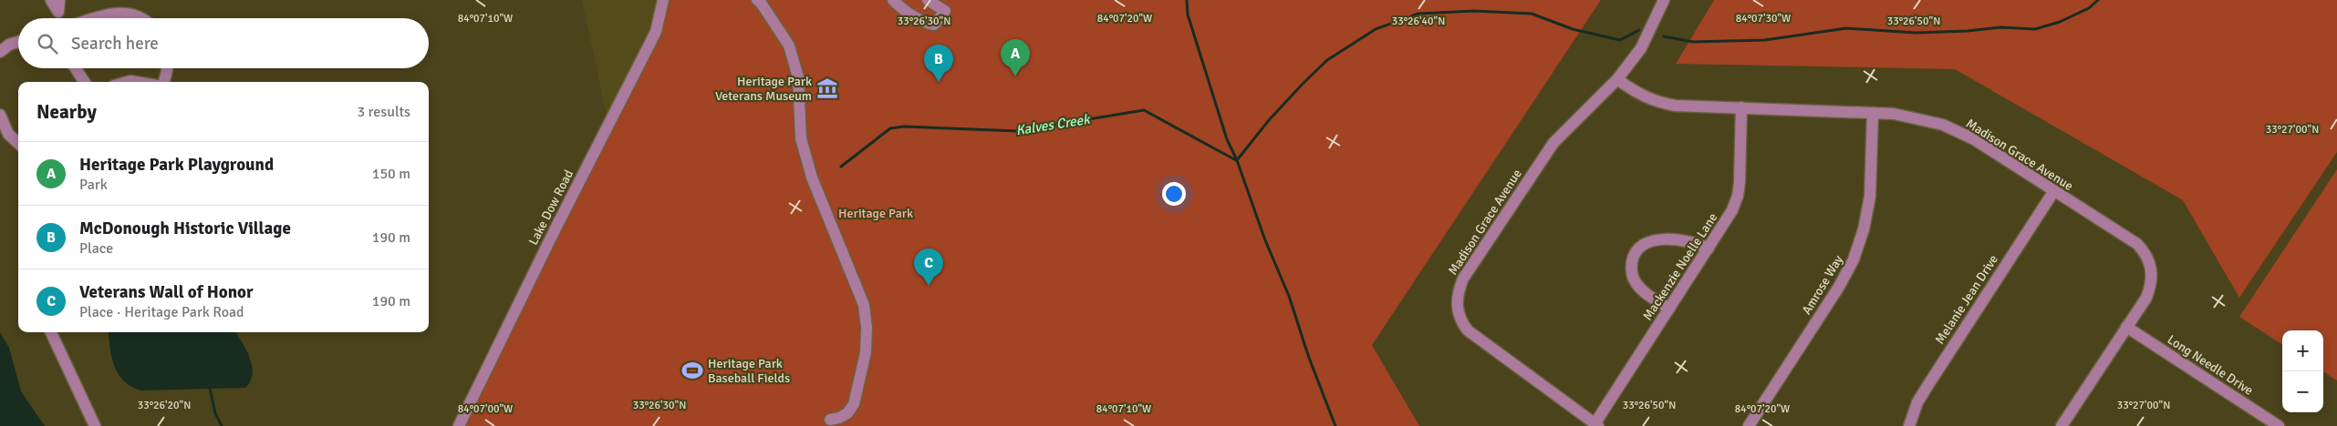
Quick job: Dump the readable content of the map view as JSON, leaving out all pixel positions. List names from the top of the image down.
{
  "streets": {
    "street": [
      "Madison Grace Avenue",
      "Lake Dow Road",
      "Mackenzie Noelle Lane",
      "Amrose Way",
      "Melanie Jean Drive",
      "Long Needle Drive"
    ]
  },
  "crossings": [
    ["Madison Grace Avenue", "Mackenzie Noelle Lane"],
    ["Madison Grace Avenue", "Amrose Way"],
    ["Madison Grace Avenue", "Melanie Jean Drive"],
    ["Madison Grace Avenue", "Long Needle Drive"]
  ],
  "water": ["Kalves Creek"],
  "parks": ["Heritage Park"],
  "places": {
    "museum": ["Heritage Park Veterans Museum"],
    "sports": ["Heritage Park Baseball Fields"]
  },
  "page": {
    "search": "Search here",
    "pins": ["A", "B", "C"],
    "heading": ["Nearby", "3 results"],
    "list": [
      {
        "mark": "A",
        "name": "Heritage Park Playground",
        "note": "Park",
        "value": "150 m"
      },
      {
        "mark": "B",
        "name": "McDonough Historic Village",
        "note": "Place",
        "value": "190 m"
      },
      {
        "mark": "C",
        "name": "Veterans Wall of Honor",
        "note": "Place · Heritage Park Road",
        "value": "190 m"
      }
    ],
    "map_buttons": ["+", "−"]
  },
  "coordinates": [
    "84°07'10\"W",
    "84°07'30\"W",
    "84°07'20\"W",
    "33°26'30\"N",
    "33°26'40\"N",
    "33°26'50\"N",
    "33°27'00\"N",
    "33°26'20\"N",
    "84°07'00\"W"
  ]
}
